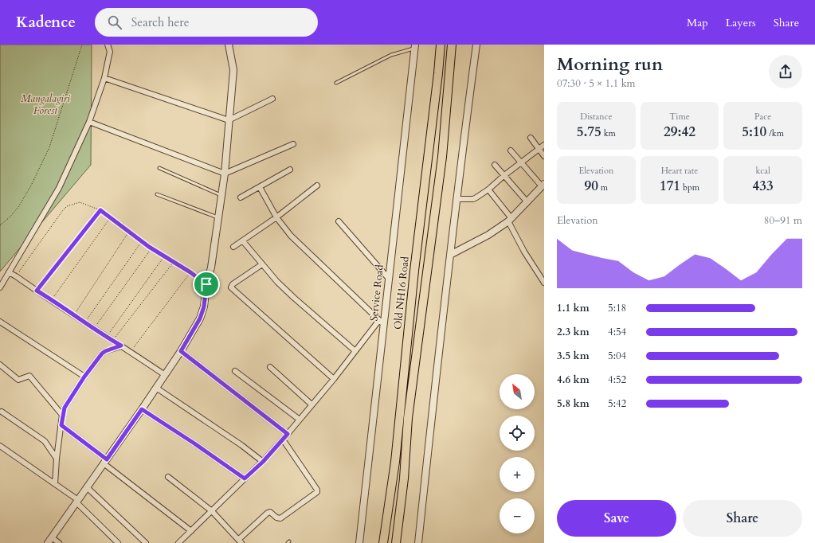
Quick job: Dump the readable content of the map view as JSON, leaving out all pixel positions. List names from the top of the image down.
{
  "streets": {
    "main road": ["Old NH16 Road"],
    "street": ["Service Road"]
  },
  "parks": ["Mangalagiri Forest"],
  "north": "top left",
  "page": {
    "header": "Kadence",
    "search": "Search here",
    "nav": ["Map", "Layers", "Share"],
    "heading": ["Morning run", "07:30 · 5 × 1.1 km"],
    "stats": [
      ["Distance", "5.75 km"],
      ["Time", "29:42"],
      ["Pace", "5:10 /km"],
      ["Elevation", "90 m"],
      ["Heart rate", "171 bpm"],
      ["kcal", "433"]
    ],
    "chart": ["Elevation", "80–91 m"],
    "list": [
      {
        "name": "1.1 km",
        "note": "5:18"
      },
      {
        "name": "2.3 km",
        "note": "4:54"
      },
      {
        "name": "3.5 km",
        "note": "5:04"
      },
      {
        "name": "4.6 km",
        "note": "4:52"
      },
      {
        "name": "5.8 km",
        "note": "5:42"
      }
    ],
    "map_buttons": ["+", "−"],
    "buttons": ["Save", "Share"]
  }
}
